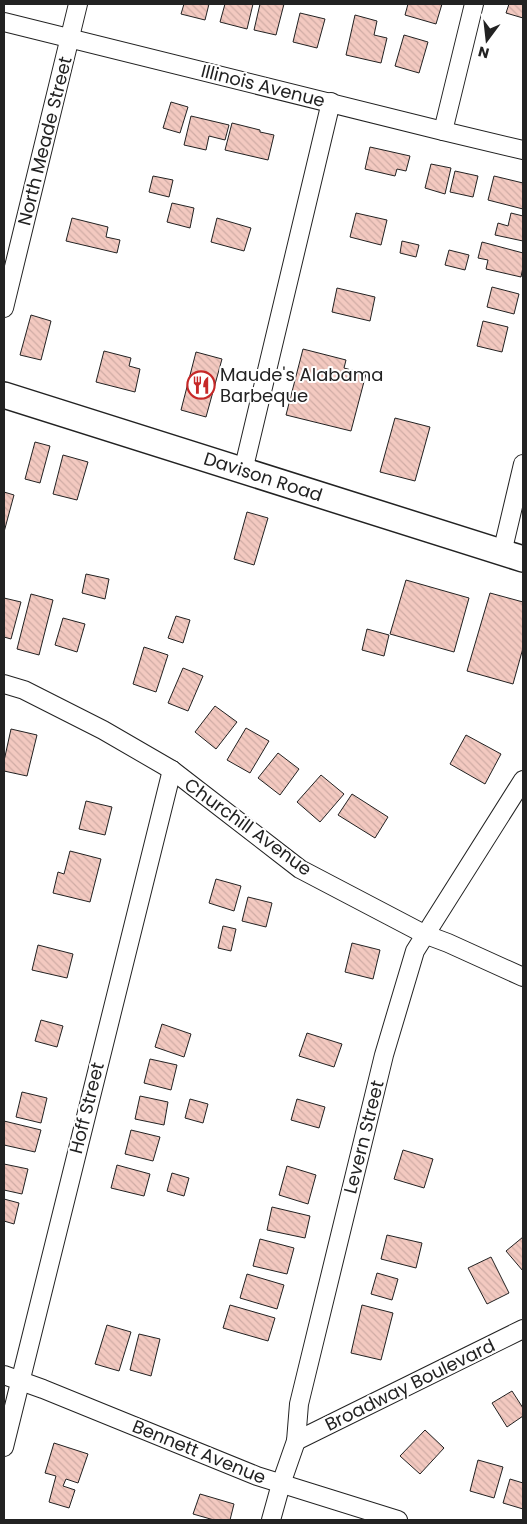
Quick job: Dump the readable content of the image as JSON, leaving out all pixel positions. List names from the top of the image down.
{
  "streets": {
    "main road": ["Davison Road"],
    "street": [
      "Illinois Avenue",
      "North Meade Street",
      "Churchill Avenue",
      "Hoff Street",
      "Levern Street",
      "Broadway Boulevard",
      "Bennett Avenue"
    ]
  },
  "crossings": [
    ["Illinois Avenue", "North Meade Street"],
    ["Churchill Avenue", "Hoff Street"],
    ["Churchill Avenue", "Levern Street"],
    ["Hoff Street", "Bennett Avenue"],
    ["Levern Street", "Broadway Boulevard"],
    ["Levern Street", "Bennett Avenue"]
  ],
  "places": {
    "restaurant": ["Maude's Alabama Barbeque"]
  },
  "north": "bottom"
}
